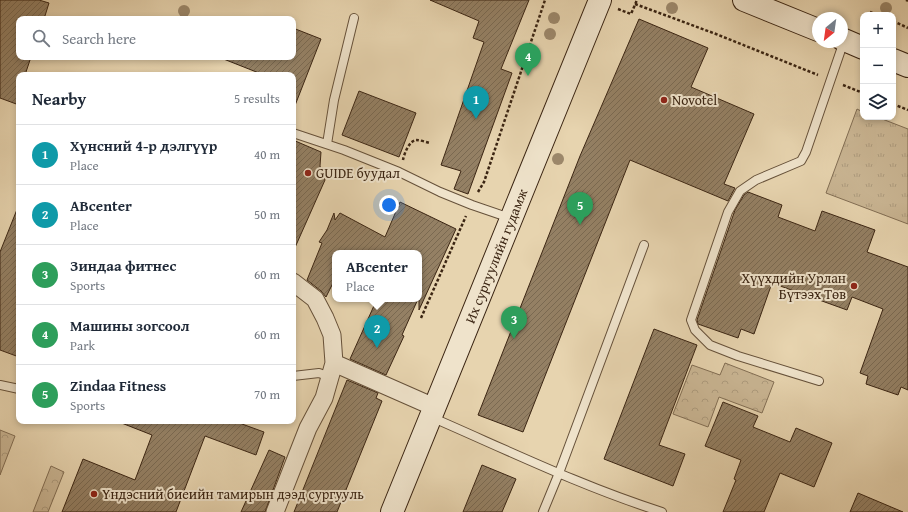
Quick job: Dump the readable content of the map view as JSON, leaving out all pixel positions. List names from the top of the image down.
{
  "streets": {
    "main road": ["Их сургуулийн гудамж"]
  },
  "places": [
    "Novotel",
    "GUIDE буудал",
    "Хүүхдийн Урлан Бүтээх Төв",
    "Үндэсний биеийн тамирын дээд сургууль"
  ],
  "north": "bottom left",
  "page": {
    "map_buttons": ["+", "−"],
    "search": "Search here",
    "pins": [
      "4",
      "1",
      "5",
      "3",
      "2"
    ],
    "heading": ["Nearby", "5 results"],
    "list": [
      {
        "mark": "1",
        "name": "Хүнсний 4-р дэлгүүр",
        "note": "Place",
        "value": "40 m"
      },
      {
        "mark": "2",
        "name": "ABcenter",
        "note": "Place",
        "value": "50 m"
      },
      {
        "mark": "3",
        "name": "Зиндаа фитнес",
        "note": "Sports",
        "value": "60 m"
      },
      {
        "mark": "4",
        "name": "Машины зогсоол",
        "note": "Park",
        "value": "60 m"
      },
      {
        "mark": "5",
        "name": "Zindaa Fitness",
        "note": "Sports",
        "value": "70 m"
      }
    ],
    "popup": ["ABcenter", "Place"]
  }
}
